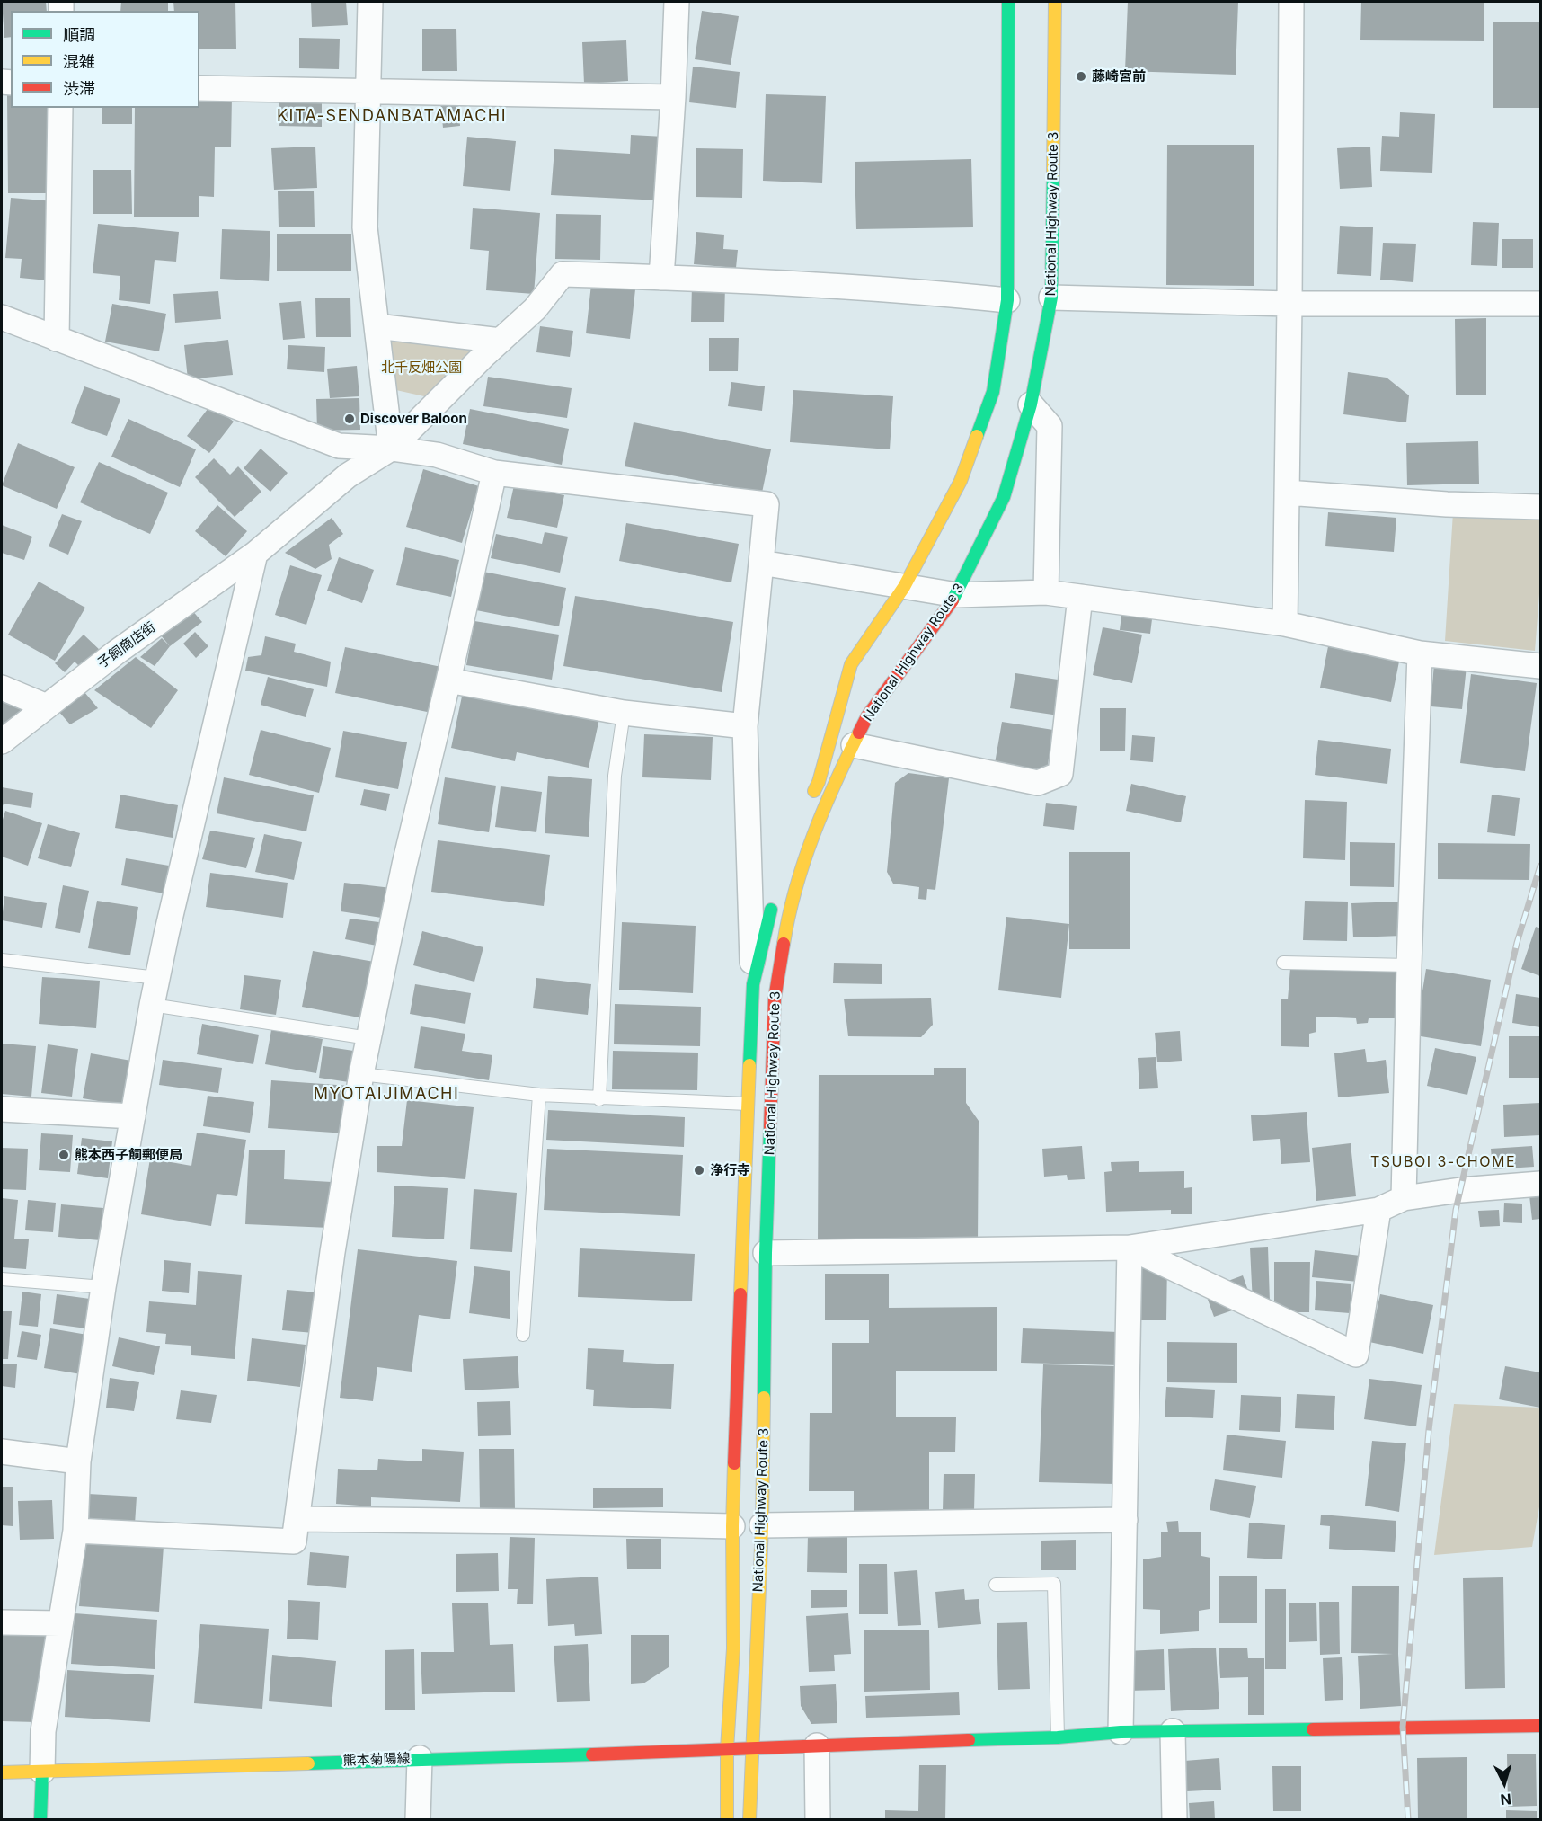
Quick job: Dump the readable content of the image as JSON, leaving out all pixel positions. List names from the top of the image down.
{
  "streets": {
    "main road": ["National Highway Route 3", "熊本菊陽線"],
    "street": ["子飼商店街"]
  },
  "crossings": [
    ["National Highway Route 3", "熊本菊陽線"]
  ],
  "districts": ["KITA-SENDANBATAMACHI", "MYOTAIJIMACHI", "TSUBOI 3-CHOME"],
  "parks": ["北千反畑公園"],
  "places": [
    "藤崎宮前",
    "Discover Baloon",
    "熊本西子飼郵便局",
    "浄行寺"
  ],
  "legend": ["順調", "混雑", "渋滞"],
  "north": "bottom"
}
